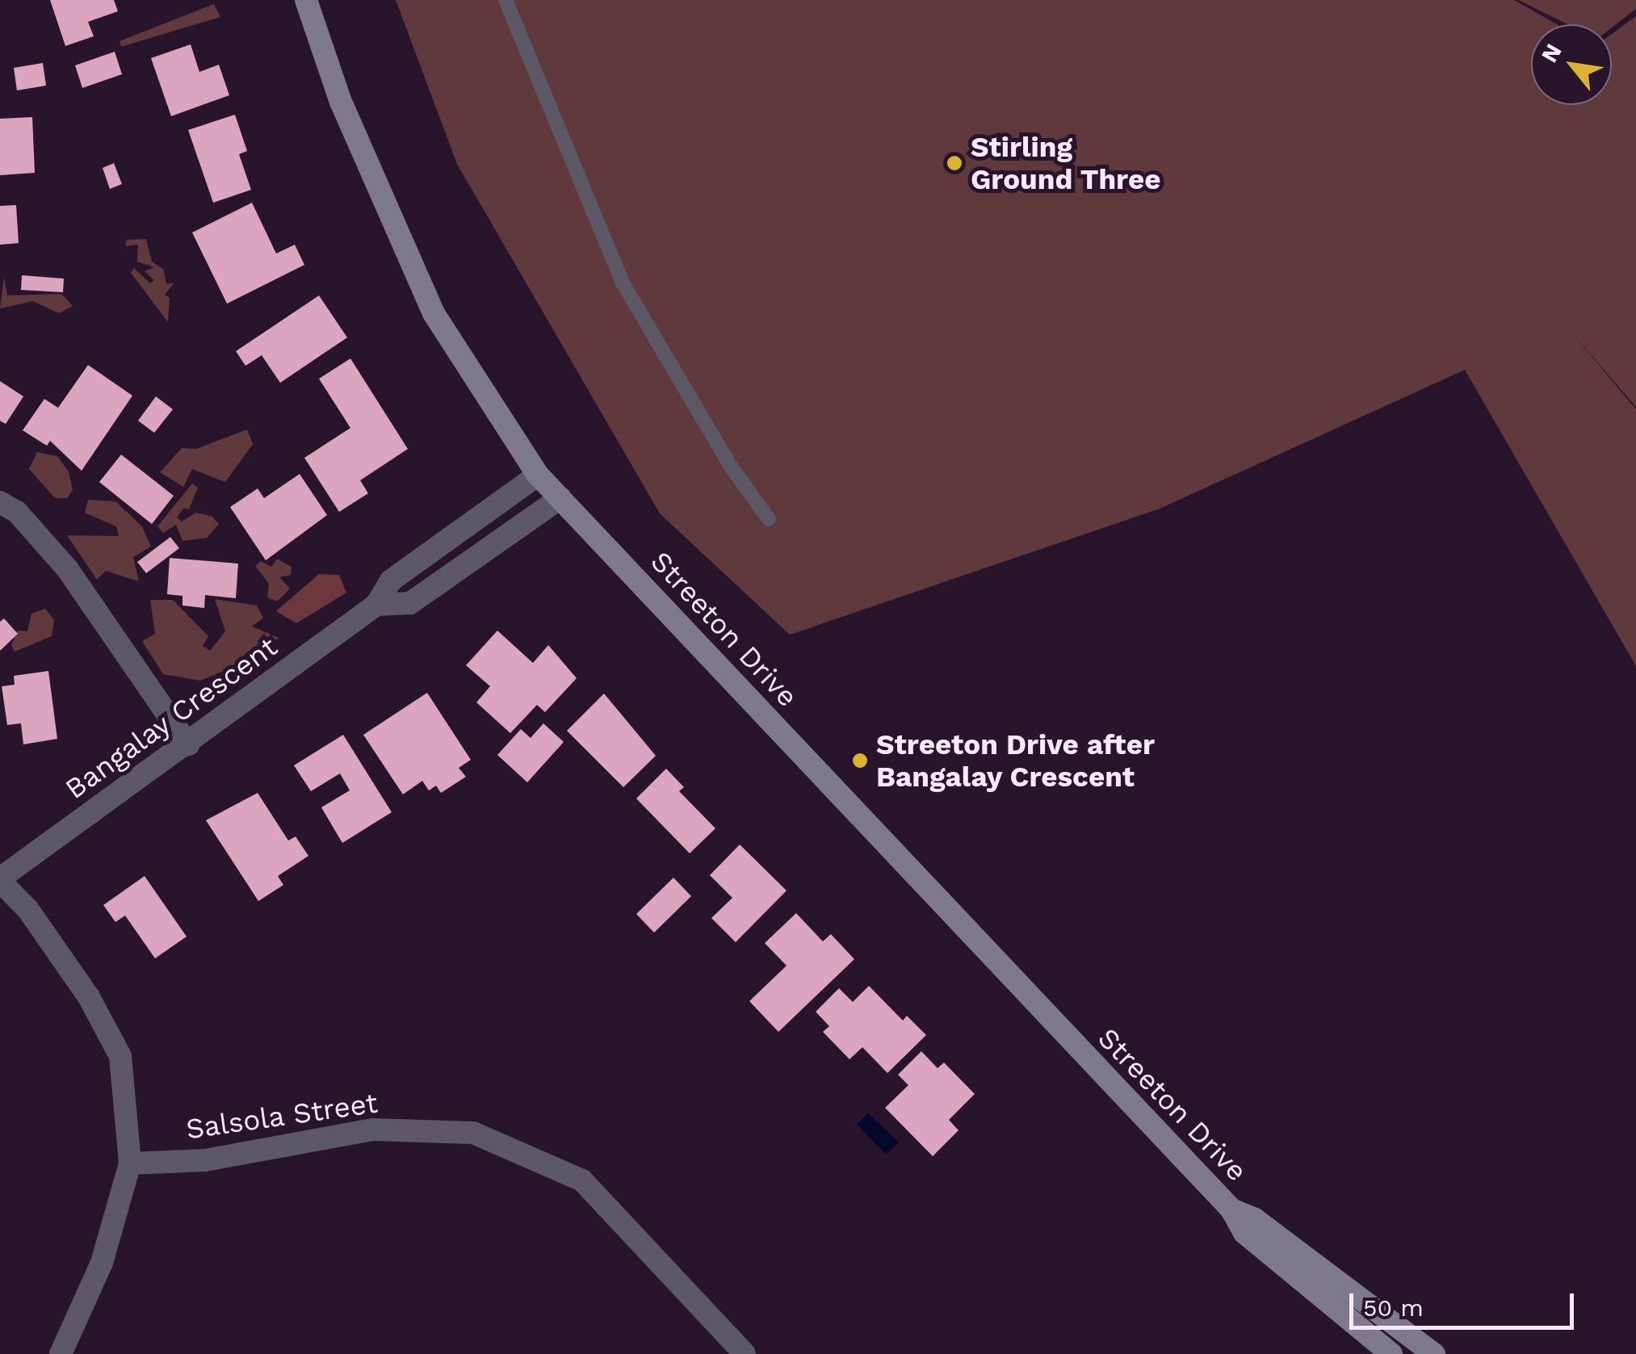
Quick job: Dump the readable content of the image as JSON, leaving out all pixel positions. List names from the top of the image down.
{
  "streets": {
    "main road": ["Streeton Drive"],
    "street": ["Bangalay Crescent", "Salsola Street"]
  },
  "crossings": [
    ["Streeton Drive", "Bangalay Crescent"]
  ],
  "places": ["Stirling Ground Three", "Streeton Drive after Bangalay Crescent"],
  "scale_bar": "50 m",
  "north": "top left"
}
